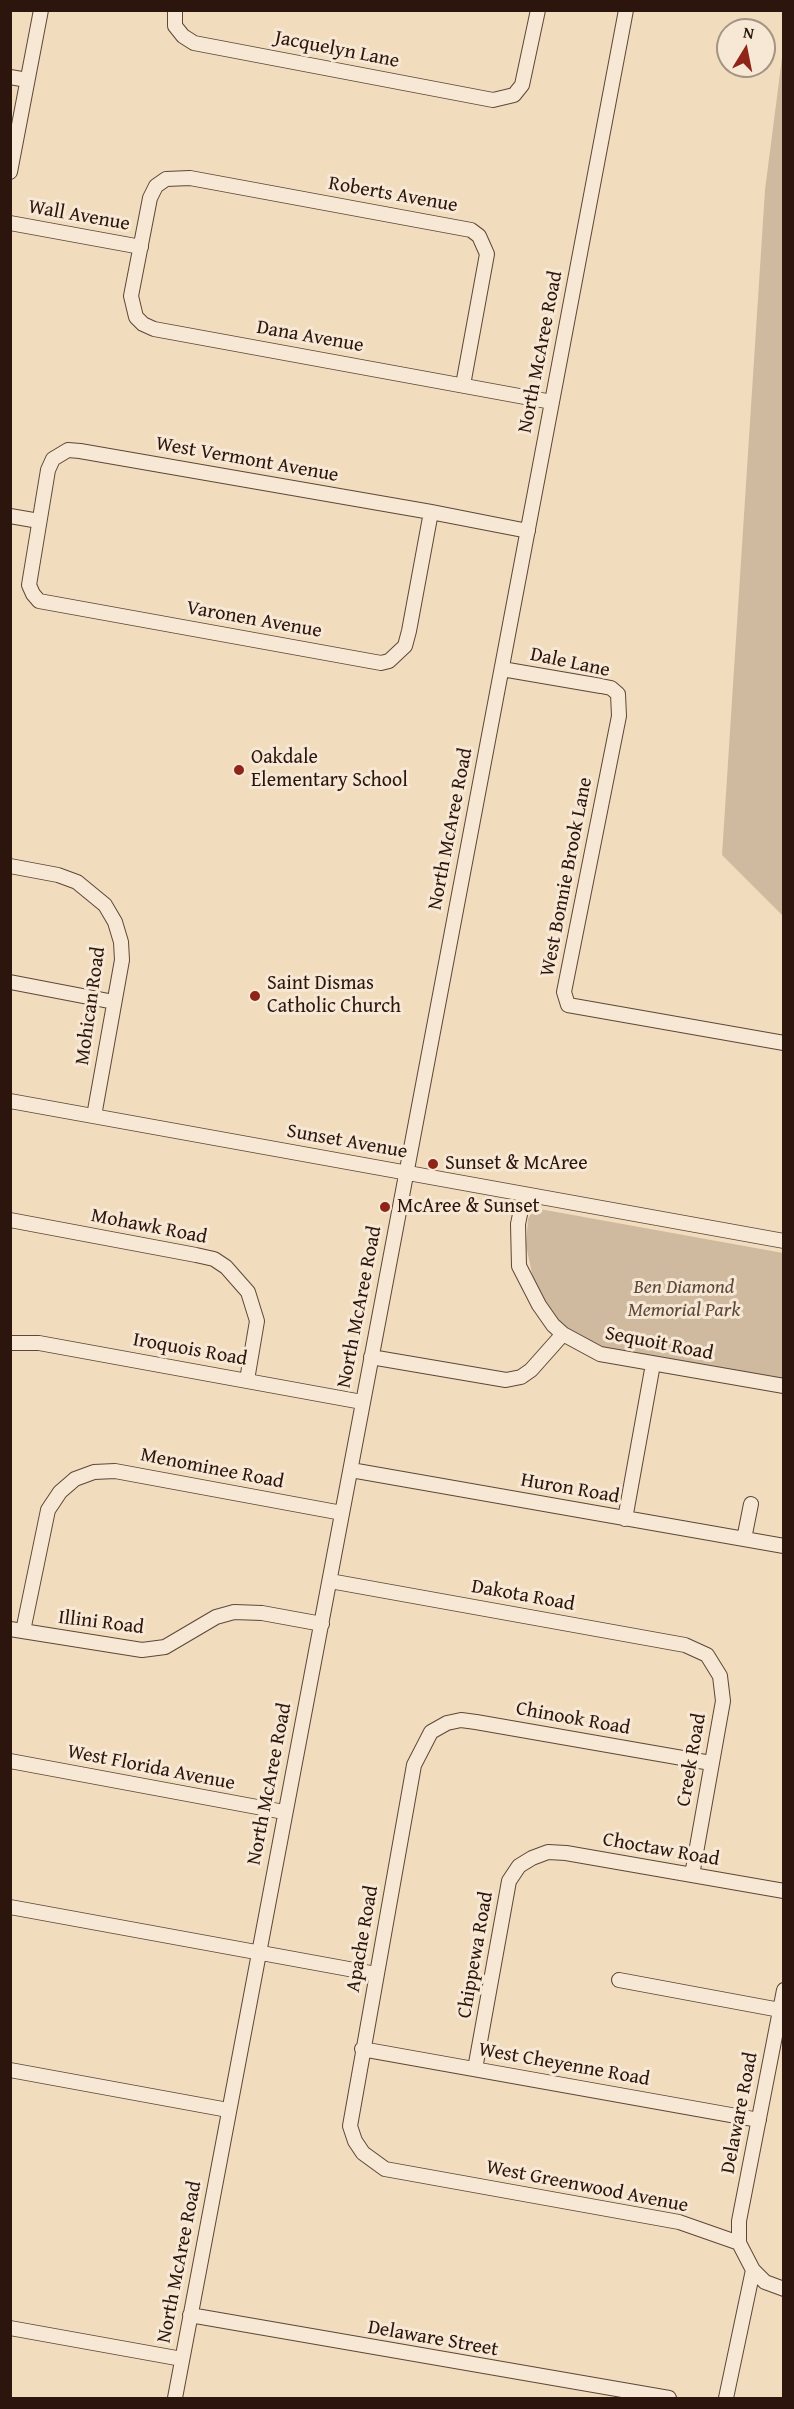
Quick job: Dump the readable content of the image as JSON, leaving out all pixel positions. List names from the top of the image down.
{
  "streets": {
    "street": [
      "Jacquelyn Lane",
      "Roberts Avenue",
      "Wall Avenue",
      "Dana Avenue",
      "North McAree Road",
      "West Vermont Avenue",
      "Varonen Avenue",
      "Dale Lane",
      "West Bonnie Brook Lane",
      "Mohican Road",
      "Sunset Avenue",
      "Mohawk Road",
      "Sequoit Road",
      "Iroquois Road",
      "Menominee Road",
      "Huron Road",
      "Dakota Road",
      "Illini Road",
      "Chinook Road",
      "Creek Road",
      "West Florida Avenue",
      "Choctaw Road",
      "Apache Road",
      "Chippewa Road",
      "West Cheyenne Road",
      "Delaware Road",
      "West Greenwood Avenue",
      "Delaware Street"
    ]
  },
  "crossings": [
    ["Roberts Avenue", "Wall Avenue"],
    ["Roberts Avenue", "Dana Avenue"],
    ["Wall Avenue", "Dana Avenue"],
    ["Dana Avenue", "North McAree Road"],
    ["North McAree Road", "West Vermont Avenue"],
    ["North McAree Road", "Dale Lane"],
    ["North McAree Road", "Sunset Avenue"],
    ["North McAree Road", "Iroquois Road"],
    ["North McAree Road", "Menominee Road"],
    ["North McAree Road", "Huron Road"],
    ["North McAree Road", "Dakota Road"],
    ["North McAree Road", "Illini Road"],
    ["North McAree Road", "West Florida Avenue"],
    ["North McAree Road", "Delaware Street"],
    ["West Vermont Avenue", "Varonen Avenue"],
    ["Dale Lane", "West Bonnie Brook Lane"],
    ["Mohican Road", "Sunset Avenue"],
    ["Mohawk Road", "Iroquois Road"],
    ["Menominee Road", "Illini Road"],
    ["Dakota Road", "Creek Road"],
    ["Chinook Road", "Creek Road"],
    ["Chinook Road", "Apache Road"],
    ["Creek Road", "Choctaw Road"],
    ["Choctaw Road", "Chippewa Road"],
    ["Apache Road", "West Cheyenne Road"],
    ["Apache Road", "West Greenwood Avenue"],
    ["Chippewa Road", "West Cheyenne Road"],
    ["West Cheyenne Road", "Delaware Road"],
    ["Delaware Road", "West Greenwood Avenue"]
  ],
  "parks": ["Ben Diamond Memorial Park"],
  "places": [
    "Oakdale Elementary School",
    "Saint Dismas Catholic Church",
    "Sunset & McAree",
    "McAree & Sunset"
  ],
  "north": "top"
}
